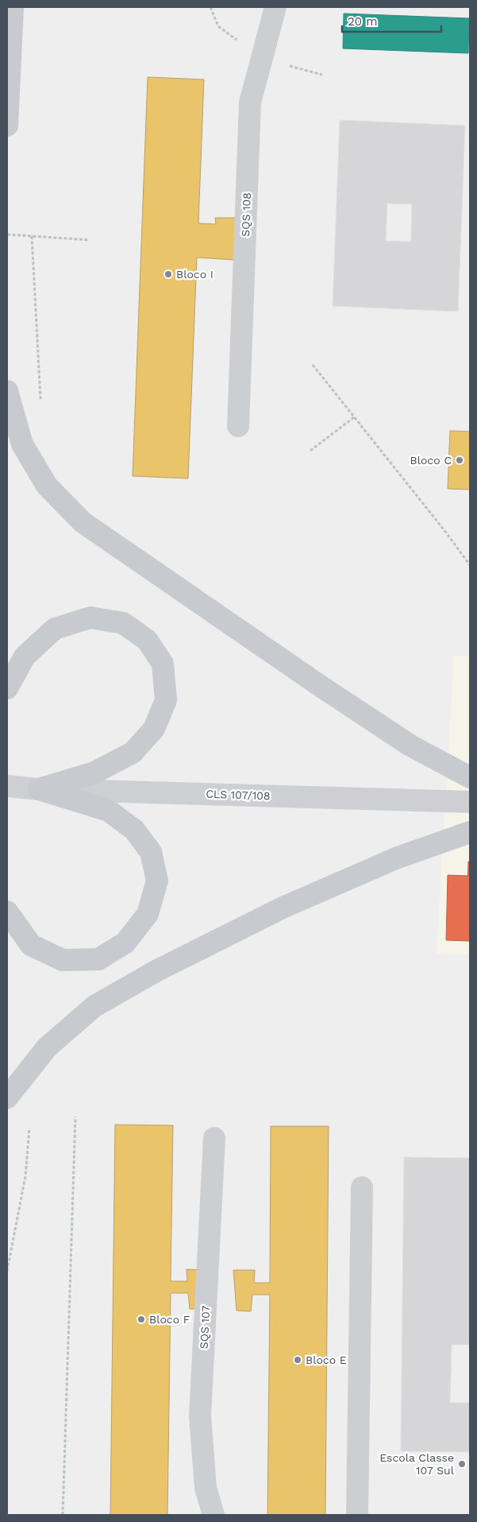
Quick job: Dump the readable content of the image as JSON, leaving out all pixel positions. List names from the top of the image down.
{
  "streets": {
    "street": ["SQS 108", "CLS 107/108", "SQS 107"]
  },
  "places": [
    "Bloco I",
    "Bloco C",
    "Bloco F",
    "Bloco E",
    "Escola Classe 107 Sul"
  ],
  "scale_bar": "20 m"
}
